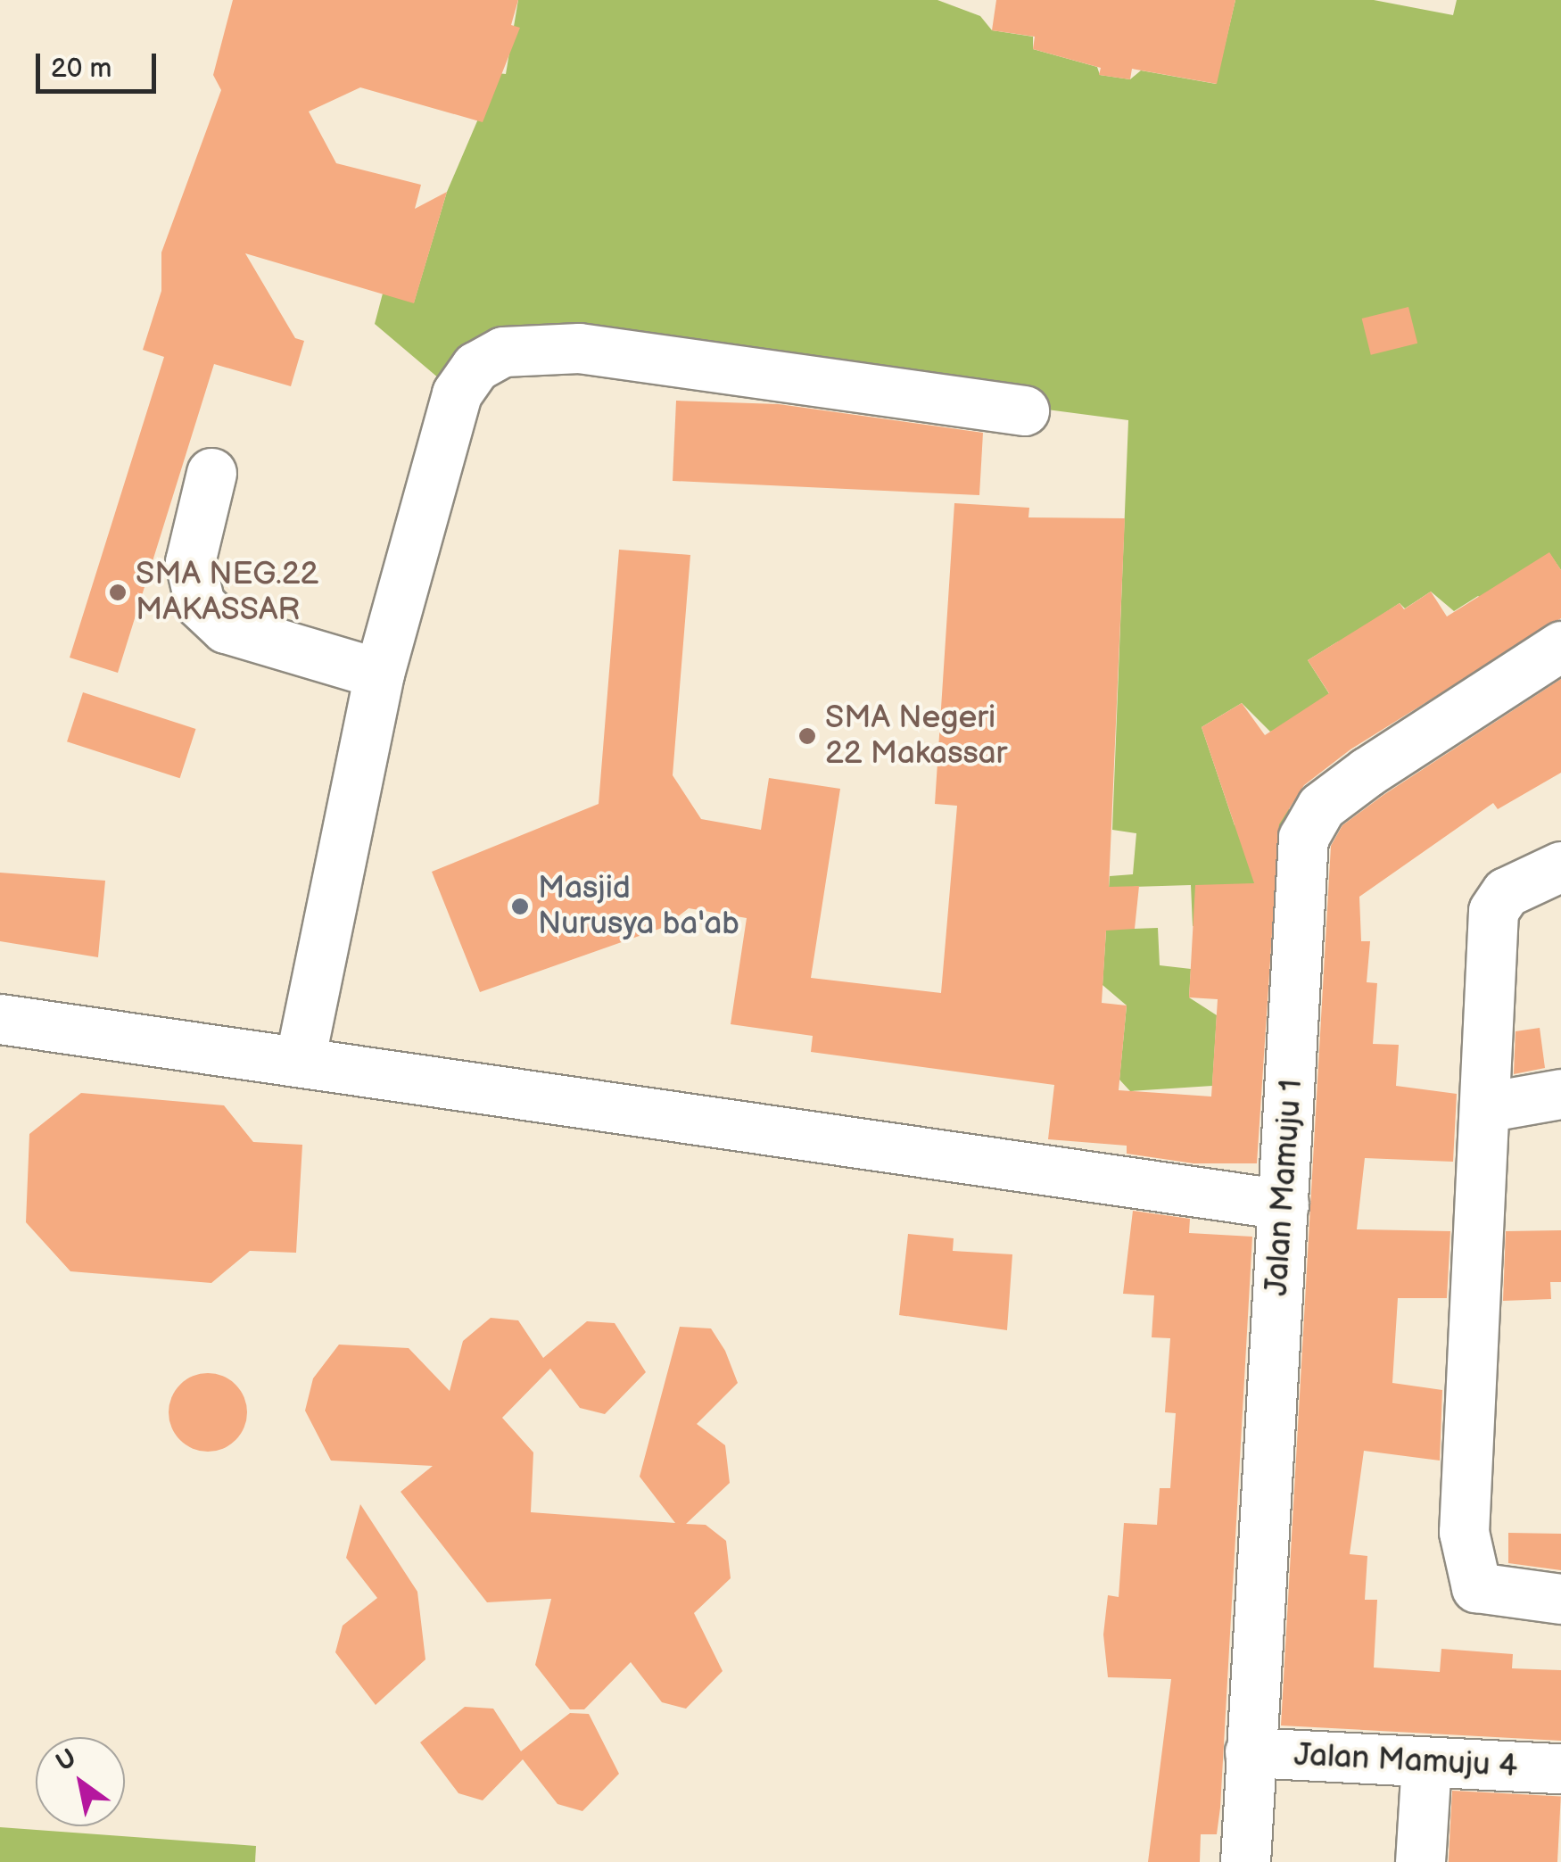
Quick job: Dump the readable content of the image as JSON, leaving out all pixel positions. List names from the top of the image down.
{
  "streets": {
    "street": ["Jalan Mamuju 1", "Jalan Mamuju 4"]
  },
  "crossings": [
    ["Jalan Mamuju 1", "Jalan Mamuju 4"]
  ],
  "places": ["SMA NEG.22 MAKASSAR", "SMA Negeri 22 Makassar", "Masjid Nurusya ba'ab"],
  "scale_bar": "20 m",
  "north": "top left"
}
